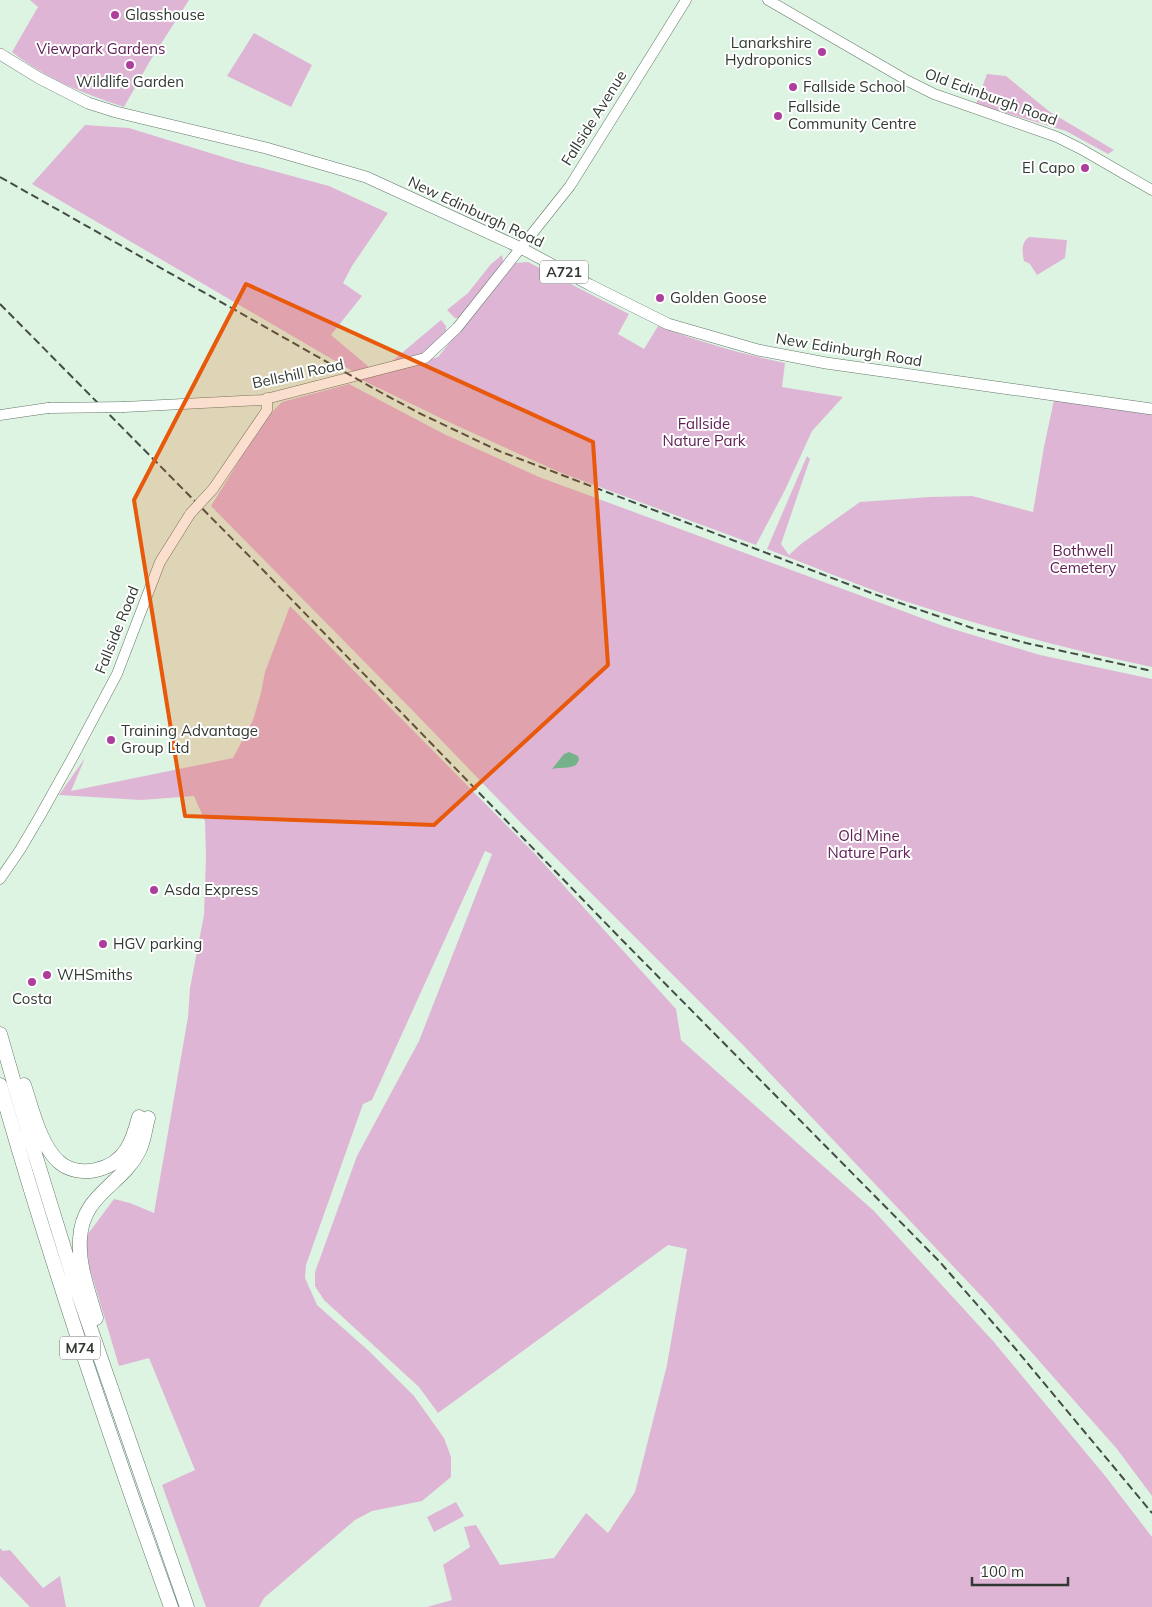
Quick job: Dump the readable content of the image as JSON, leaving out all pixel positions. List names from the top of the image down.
{
  "streets": {
    "highway": ["M74"],
    "main road": [
      "Old Edinburgh Road",
      "Fallside Avenue",
      "New Edinburgh Road",
      "A721",
      "Bellshill Road",
      "Fallside Road"
    ]
  },
  "crossings": [
    ["Fallside Avenue", "New Edinburgh Road"],
    ["Fallside Avenue", "Bellshill Road"],
    ["New Edinburgh Road", "Bellshill Road"],
    ["Bellshill Road", "Fallside Road"]
  ],
  "parks": [
    "Viewpark Gardens",
    "Fallside Nature Park",
    "Bothwell Cemetery",
    "Old Mine Nature Park"
  ],
  "places": [
    "Glasshouse",
    "Lanarkshire Hydroponics",
    "Wildlife Garden",
    "Fallside School",
    "Fallside Community Centre",
    "El Capo",
    "Golden Goose",
    "Training Advantage Group Ltd",
    "Asda Express",
    "HGV parking",
    "WHSmiths",
    "Costa"
  ],
  "scale_bar": "100 m"
}
